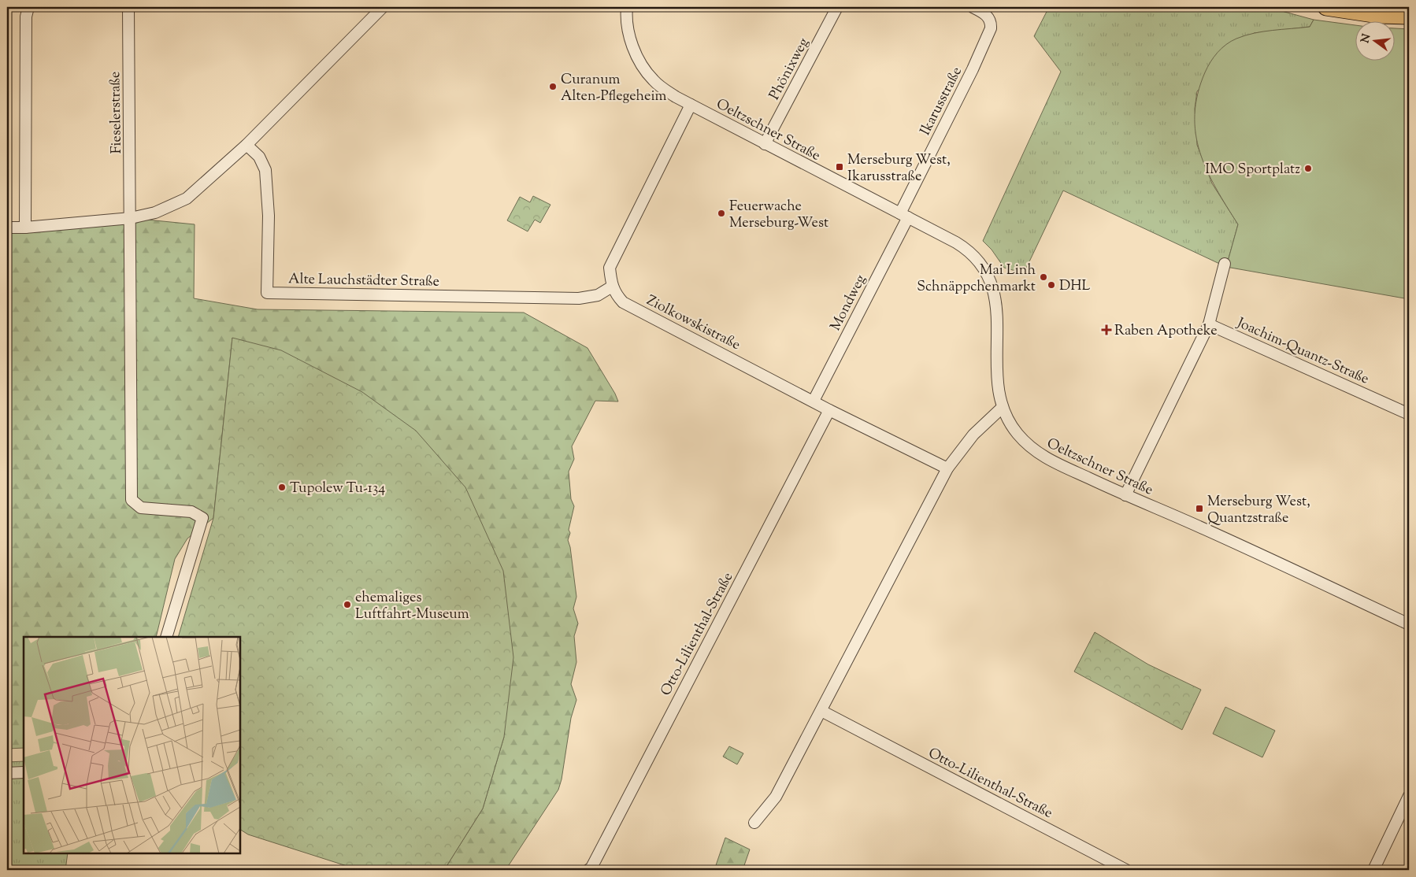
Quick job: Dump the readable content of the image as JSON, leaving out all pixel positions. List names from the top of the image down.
{
  "streets": {
    "street": [
      "Phönixweg",
      "Ikarusstraße",
      "Fieselerstraße",
      "Oeltzschner Straße",
      "Alte Lauchstädter Straße",
      "Mondweg",
      "Ziolkowskistraße",
      "Joachim-Quantz-Straße",
      "Otto-Lilienthal-Straße"
    ]
  },
  "crossings": [
    ["Phönixweg", "Oeltzschner Straße"],
    ["Ikarusstraße", "Oeltzschner Straße"],
    ["Ikarusstraße", "Mondweg"],
    ["Oeltzschner Straße", "Mondweg"],
    ["Oeltzschner Straße", "Ziolkowskistraße"],
    ["Alte Lauchstädter Straße", "Ziolkowskistraße"],
    ["Mondweg", "Ziolkowskistraße"],
    ["Ziolkowskistraße", "Otto-Lilienthal-Straße"]
  ],
  "places": {
    "other": [
      "Curanum Alten-Pflegeheim",
      "IMO Sportplatz",
      "Feuerwache Merseburg-West",
      "Mai Linh Schnäppchenmarkt",
      "DHL",
      "Tupolew Tu-134",
      "ehemaliges Luftfahrt-Museum"
    ],
    "transit": ["Merseburg West, Ikarusstraße", "Merseburg West, Quantzstraße"],
    "health": ["Raben Apotheke"]
  },
  "north": "left"
}
